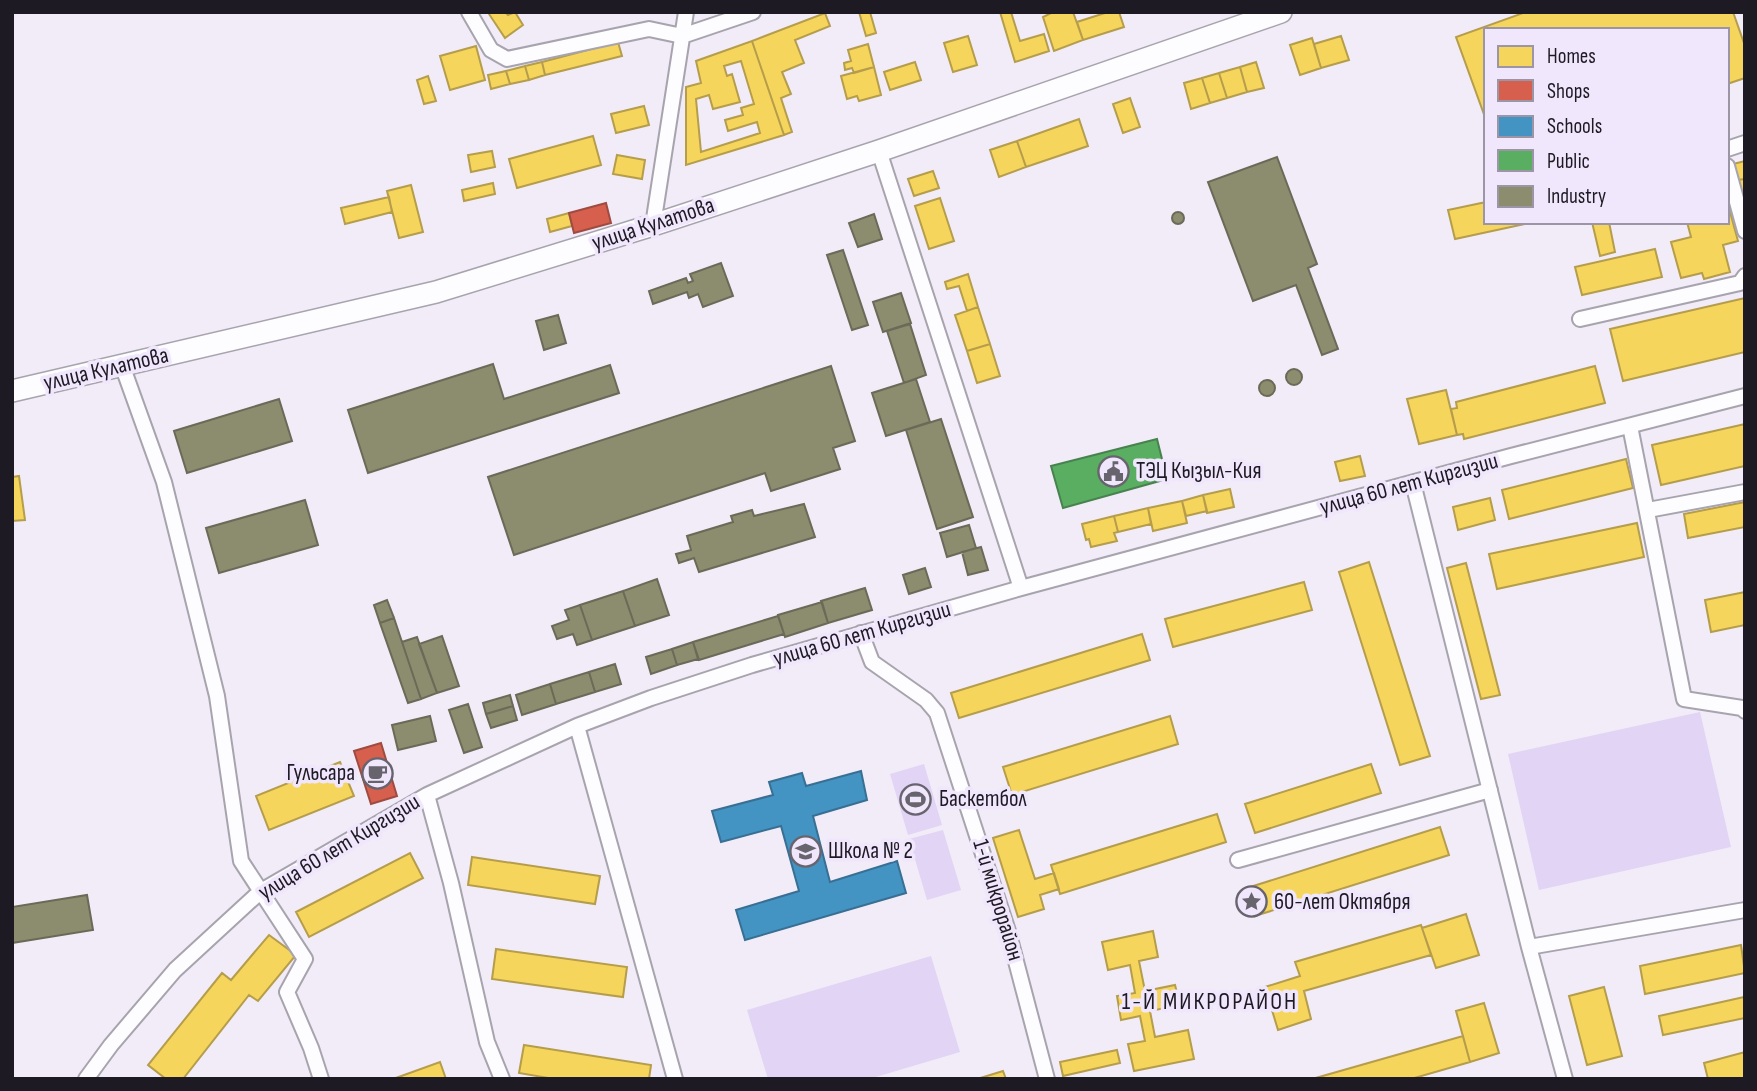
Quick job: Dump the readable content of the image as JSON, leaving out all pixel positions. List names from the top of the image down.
{
  "streets": {
    "highway": ["улица Кулатова"],
    "street": ["улица 60 лет Киргизии", "1-й микрорайон"]
  },
  "crossings": [
    ["улица 60 лет Киргизии", "1-й микрорайон"]
  ],
  "districts": ["1-Й МИКРОРАЙОН"],
  "places": {
    "public building": ["ТЭЦ Кызыл-Кия"],
    "cafe": ["Гульсара"],
    "sports": ["Баскетбол"],
    "school or university": ["Школа № 2"],
    "place": ["60-лет Октября"]
  },
  "legend": [
    "Homes",
    "Shops",
    "Schools",
    "Public",
    "Industry"
  ]
}
